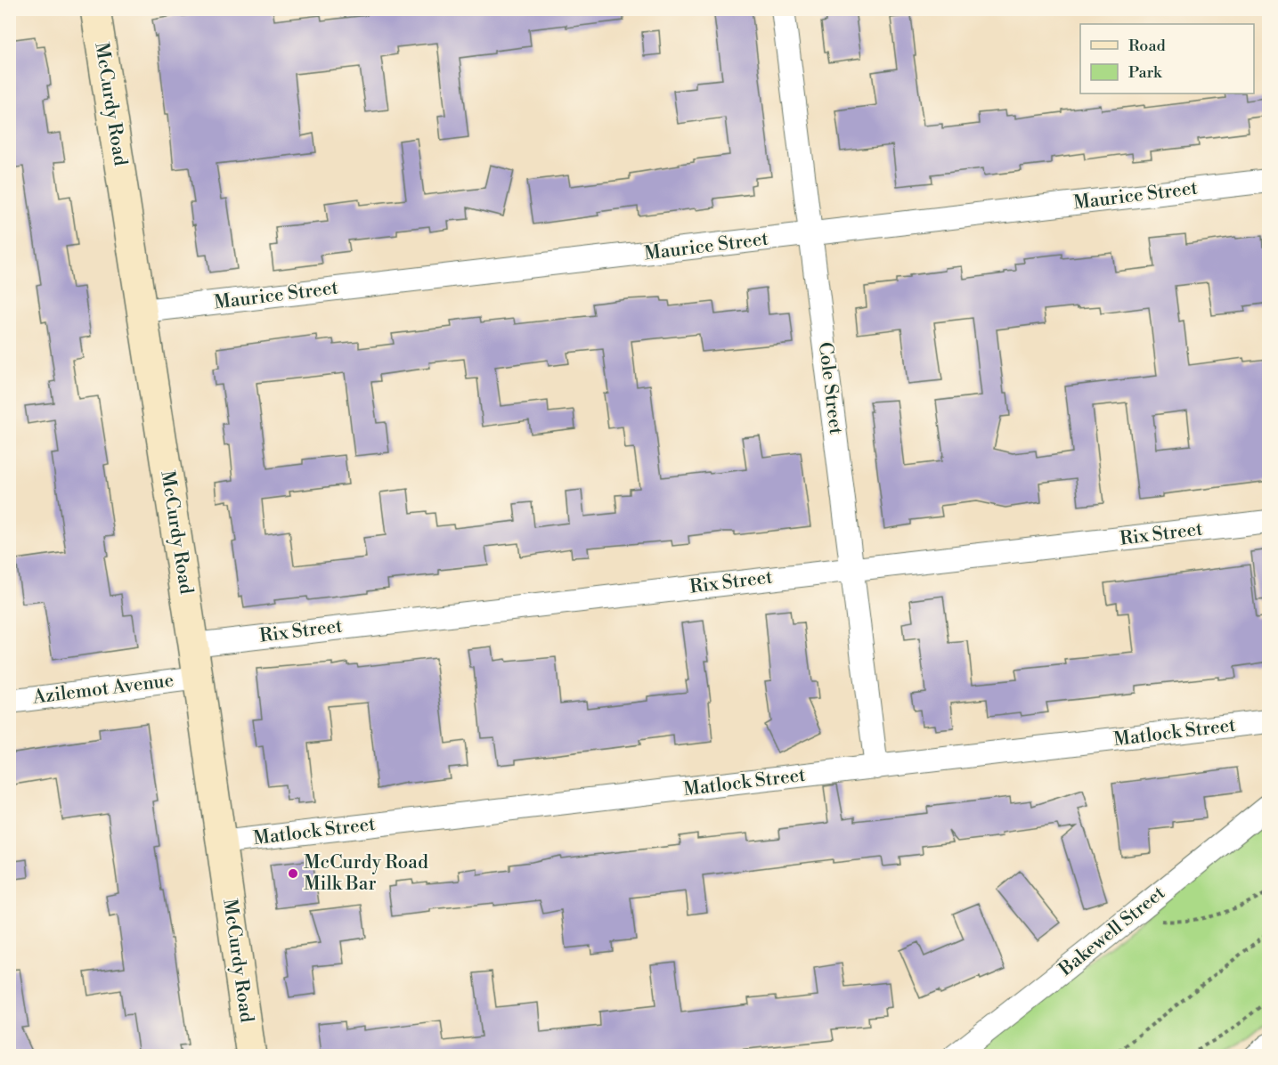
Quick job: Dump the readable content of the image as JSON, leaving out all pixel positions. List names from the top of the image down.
{
  "streets": {
    "main road": ["McCurdy Road"],
    "street": [
      "Maurice Street",
      "Cole Street",
      "Rix Street",
      "Azilemot Avenue",
      "Matlock Street",
      "Bakewell Street"
    ]
  },
  "crossings": [
    ["McCurdy Road", "Maurice Street"],
    ["McCurdy Road", "Rix Street"],
    ["McCurdy Road", "Azilemot Avenue"],
    ["McCurdy Road", "Matlock Street"],
    ["Maurice Street", "Cole Street"],
    ["Cole Street", "Rix Street"],
    ["Cole Street", "Matlock Street"]
  ],
  "places": ["McCurdy Road Milk Bar"],
  "legend": ["Road", "Park"]
}
